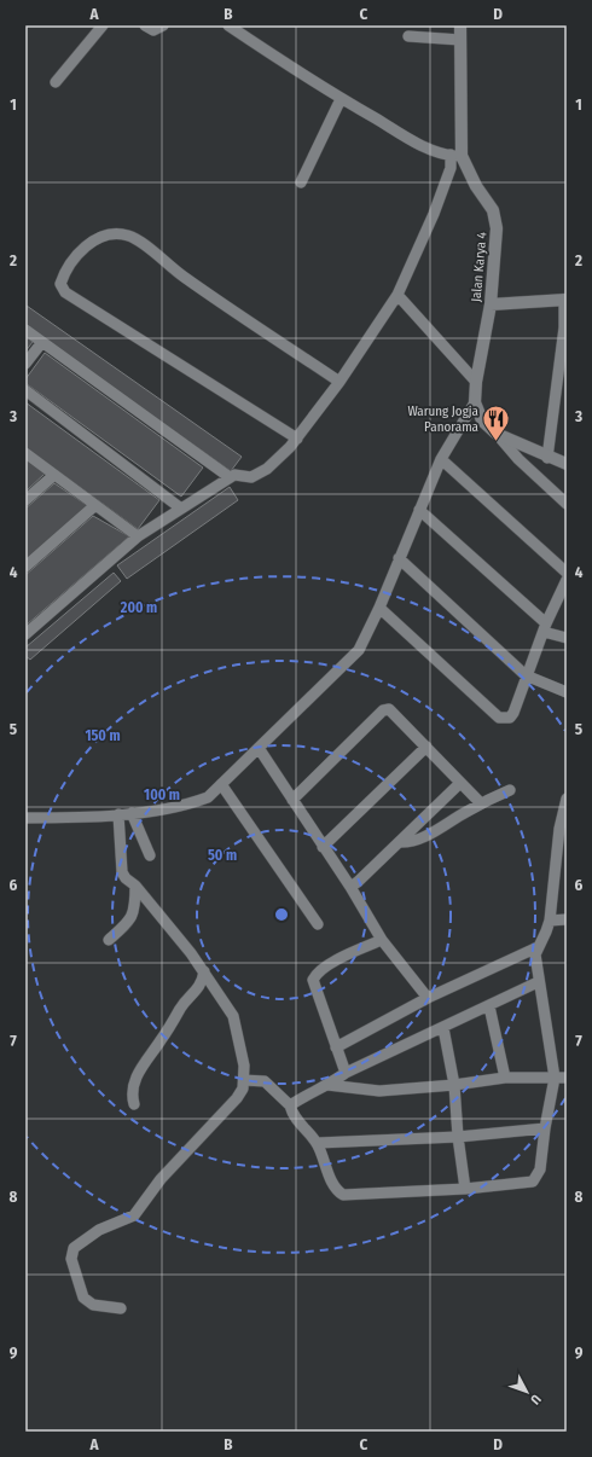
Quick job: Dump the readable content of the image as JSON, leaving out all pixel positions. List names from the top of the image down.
{
  "streets": {
    "main road": ["Jalan Karya 4"]
  },
  "places": {
    "restaurant": ["Warung Jogja Panorama"]
  },
  "north": "bottom right",
  "grid": {
    "columns": [
      "A",
      "B",
      "C",
      "D"
    ],
    "rows": [
      "1",
      "2",
      "3",
      "4",
      "5",
      "6",
      "7",
      "8",
      "9"
    ]
  },
  "rings": [
    "200 m",
    "150 m",
    "100 m",
    "50 m"
  ]
}
